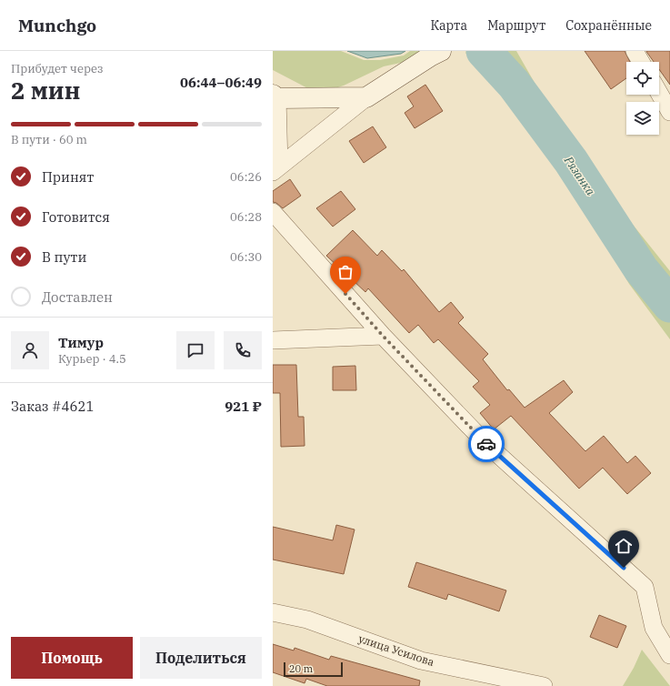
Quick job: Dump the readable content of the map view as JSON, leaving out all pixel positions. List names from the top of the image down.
{
  "streets": {
    "street": ["улица Усилова"]
  },
  "water": ["Рязанка"],
  "scale_bar": "20 m",
  "page": {
    "header": "Munchgo",
    "nav": ["Карта", "Маршрут", "Сохранённые"],
    "heading": ["2 мин", "Прибудет через", "06:44–06:49"],
    "panel": [
      "Тимур",
      "Курьер · 4.5",
      "Заказ #4621",
      "921 ₽"
    ],
    "bar": "В пути · 60 m",
    "list": [
      ["Принят", "06:26"],
      ["Готовится", "06:28"],
      ["В пути", "06:30"],
      "Доставлен"
    ],
    "buttons": ["Помощь", "Поделиться"],
    "scale": "20 m"
  }
}
